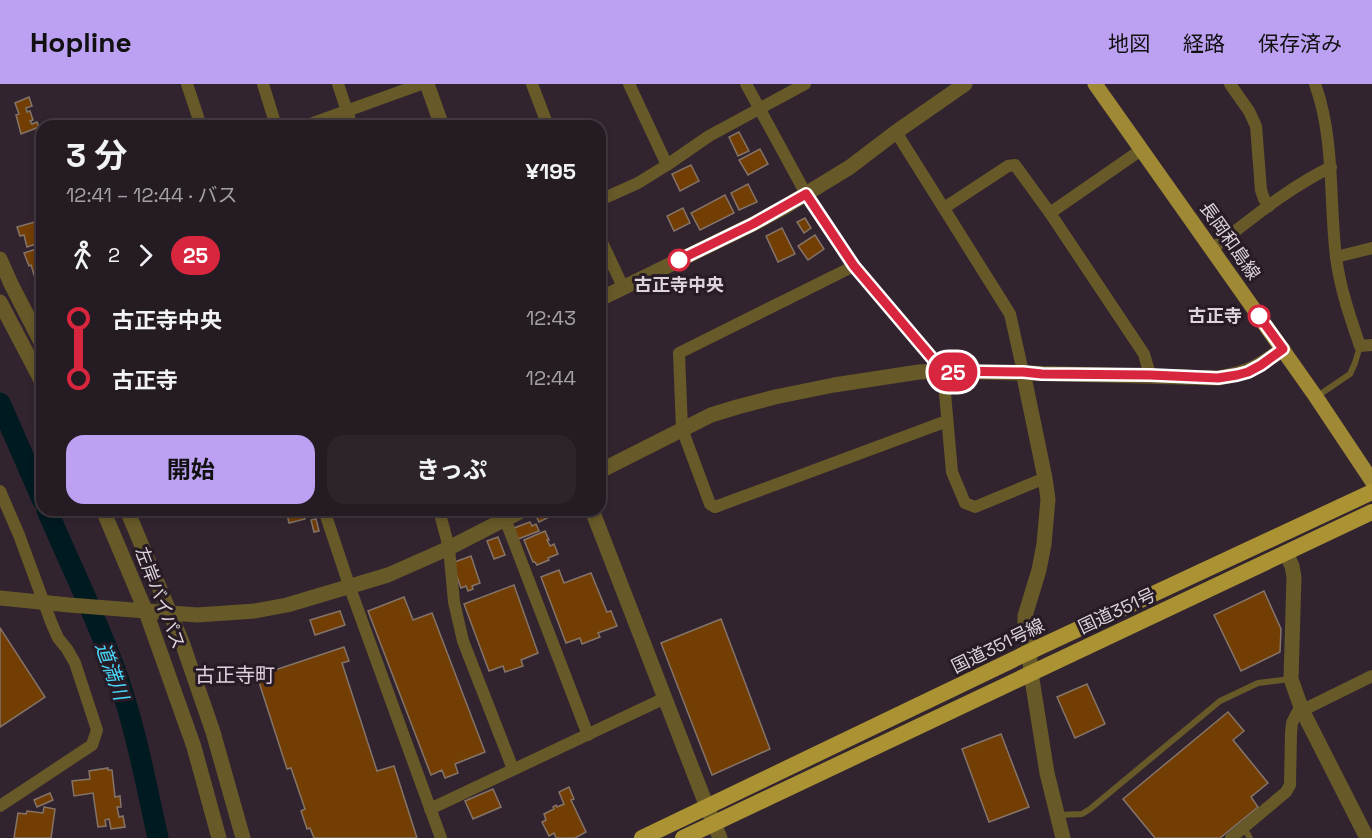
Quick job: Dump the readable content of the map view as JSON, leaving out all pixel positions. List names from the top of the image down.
{
  "streets": {
    "highway": ["国道351号", "国道351号線"],
    "main road": ["長岡和島線"],
    "street": ["左岸バイパス"]
  },
  "districts": ["古正寺町"],
  "water": ["道満川"],
  "places": ["古正寺中央", "古正寺"],
  "lines": ["bus line 25"],
  "page": {
    "header": "Hopline",
    "nav": ["地図", "経路", "保存済み"],
    "on_map": "25",
    "heading": ["3 分", "12:41 – 12:44 · バス", "¥195"],
    "legs": ["2", "25"],
    "list": [
      {
        "name": "古正寺中央",
        "value": "12:43"
      },
      {
        "name": "古正寺",
        "value": "12:44"
      }
    ],
    "buttons": ["開始", "きっぷ"]
  }
}
